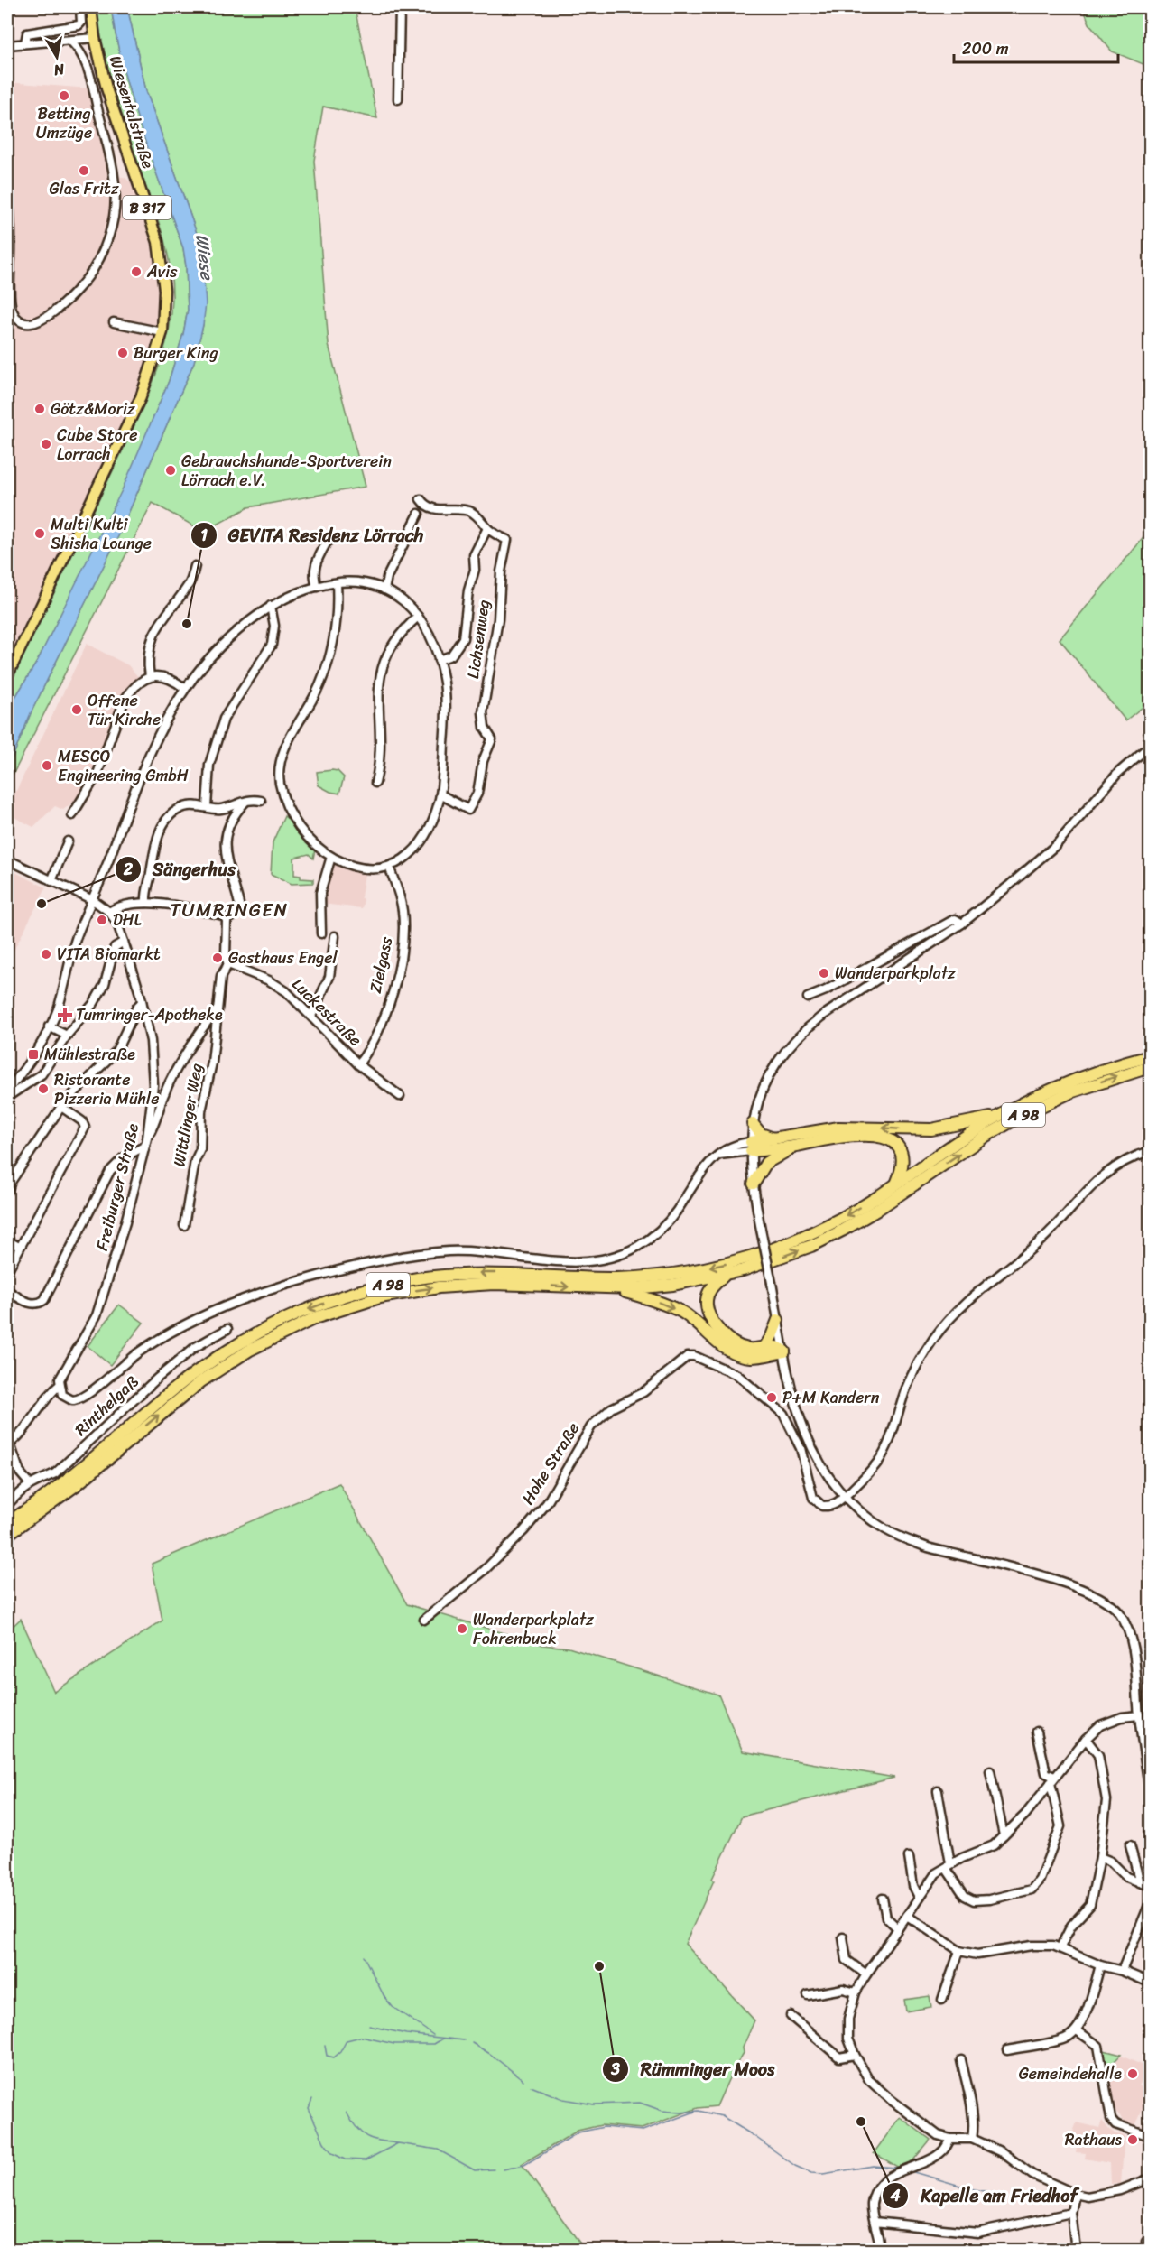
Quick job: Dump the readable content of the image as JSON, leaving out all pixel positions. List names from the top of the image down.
{
  "streets": {
    "highway": ["A 98"],
    "main road": ["Wiesentalstraße", "B 317"],
    "street": [
      "Lichsenweg",
      "Zielgass",
      "Luckestraße",
      "Wittlinger Weg",
      "Freiburger Straße",
      "Rinthelgaß",
      "Hohe Straße"
    ]
  },
  "crossings": [
    ["Zielgass", "Luckestraße"],
    ["Luckestraße", "Wittlinger Weg"]
  ],
  "districts": ["TUMRINGEN"],
  "water": ["Wiese"],
  "places": {
    "other": [
      "Betting Umzüge",
      "Glas Fritz",
      "Avis",
      "Burger King",
      "Götz&Moriz",
      "Cube Store Lorrach",
      "Gebrauchshunde-Sportverein Lörrach e.V.",
      "Multi Kulti Shisha Lounge",
      "GEVITA Residenz Lörrach",
      "Offene Tür Kirche",
      "MESCO Engineering GmbH",
      "Sängerhus",
      "DHL",
      "VITA Biomarkt",
      "Gasthaus Engel",
      "Wanderparkplatz",
      "Ristorante Pizzeria Mühle",
      "P+M Kandern",
      "Wanderparkplatz Fohrenbuck",
      "Rümminger Moos",
      "Gemeindehalle",
      "Kapelle am Friedhof",
      "Rathaus"
    ],
    "health": ["Tumringer-Apotheke"],
    "transit": ["Mühlestraße"]
  },
  "scale_bar": "200 m",
  "north": "bottom"
}
